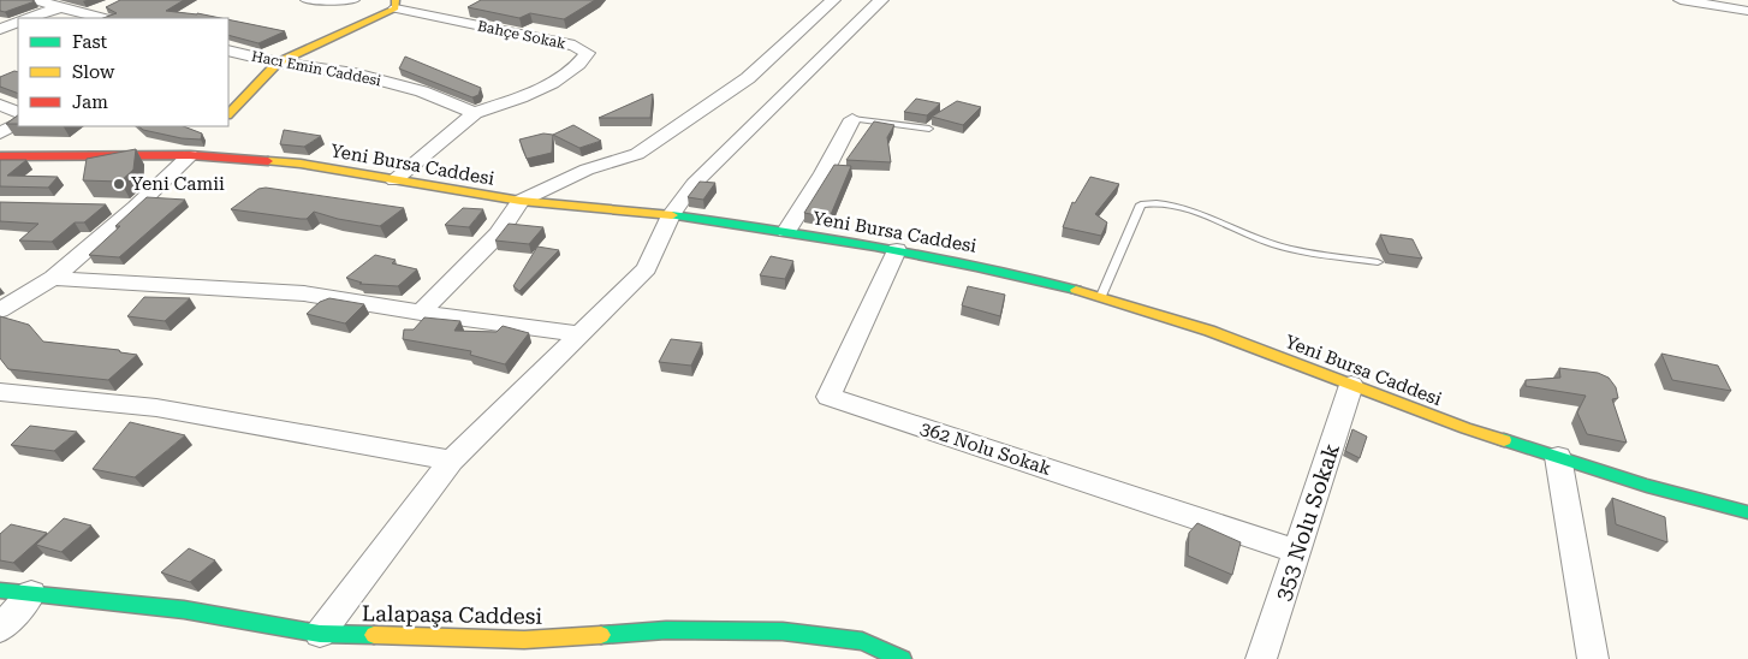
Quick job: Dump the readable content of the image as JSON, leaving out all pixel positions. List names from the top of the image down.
{
  "streets": {
    "main road": ["Yeni Bursa Caddesi", "Lalapaşa Caddesi"],
    "street": [
      "Bahçe Sokak",
      "Hacı Emin Caddesi",
      "362 Nolu Sokak",
      "353 Nolu Sokak"
    ]
  },
  "crossings": [
    ["Bahçe Sokak", "Hacı Emin Caddesi"],
    ["Yeni Bursa Caddesi", "362 Nolu Sokak"],
    ["Yeni Bursa Caddesi", "353 Nolu Sokak"],
    ["362 Nolu Sokak", "353 Nolu Sokak"]
  ],
  "places": ["Yeni Camii"],
  "legend": ["Fast", "Slow", "Jam"]
}
